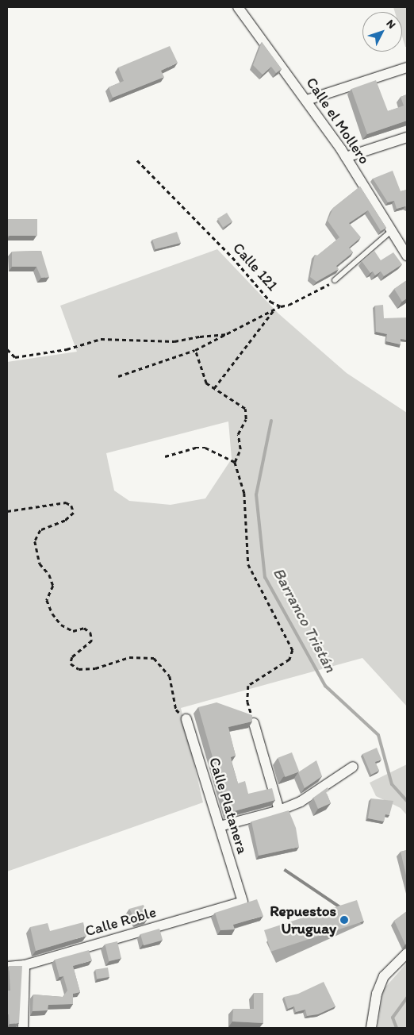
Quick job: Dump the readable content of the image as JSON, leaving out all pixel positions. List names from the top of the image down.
{
  "streets": {
    "street": ["Calle el Mollero", "Calle Platanera", "Calle Roble"],
    "path": ["Calle 121"]
  },
  "crossings": [
    ["Calle Platanera", "Calle Roble"]
  ],
  "water": ["Barranco Tristán"],
  "places": ["Repuestos Uruguay"],
  "north": "top right"
}
